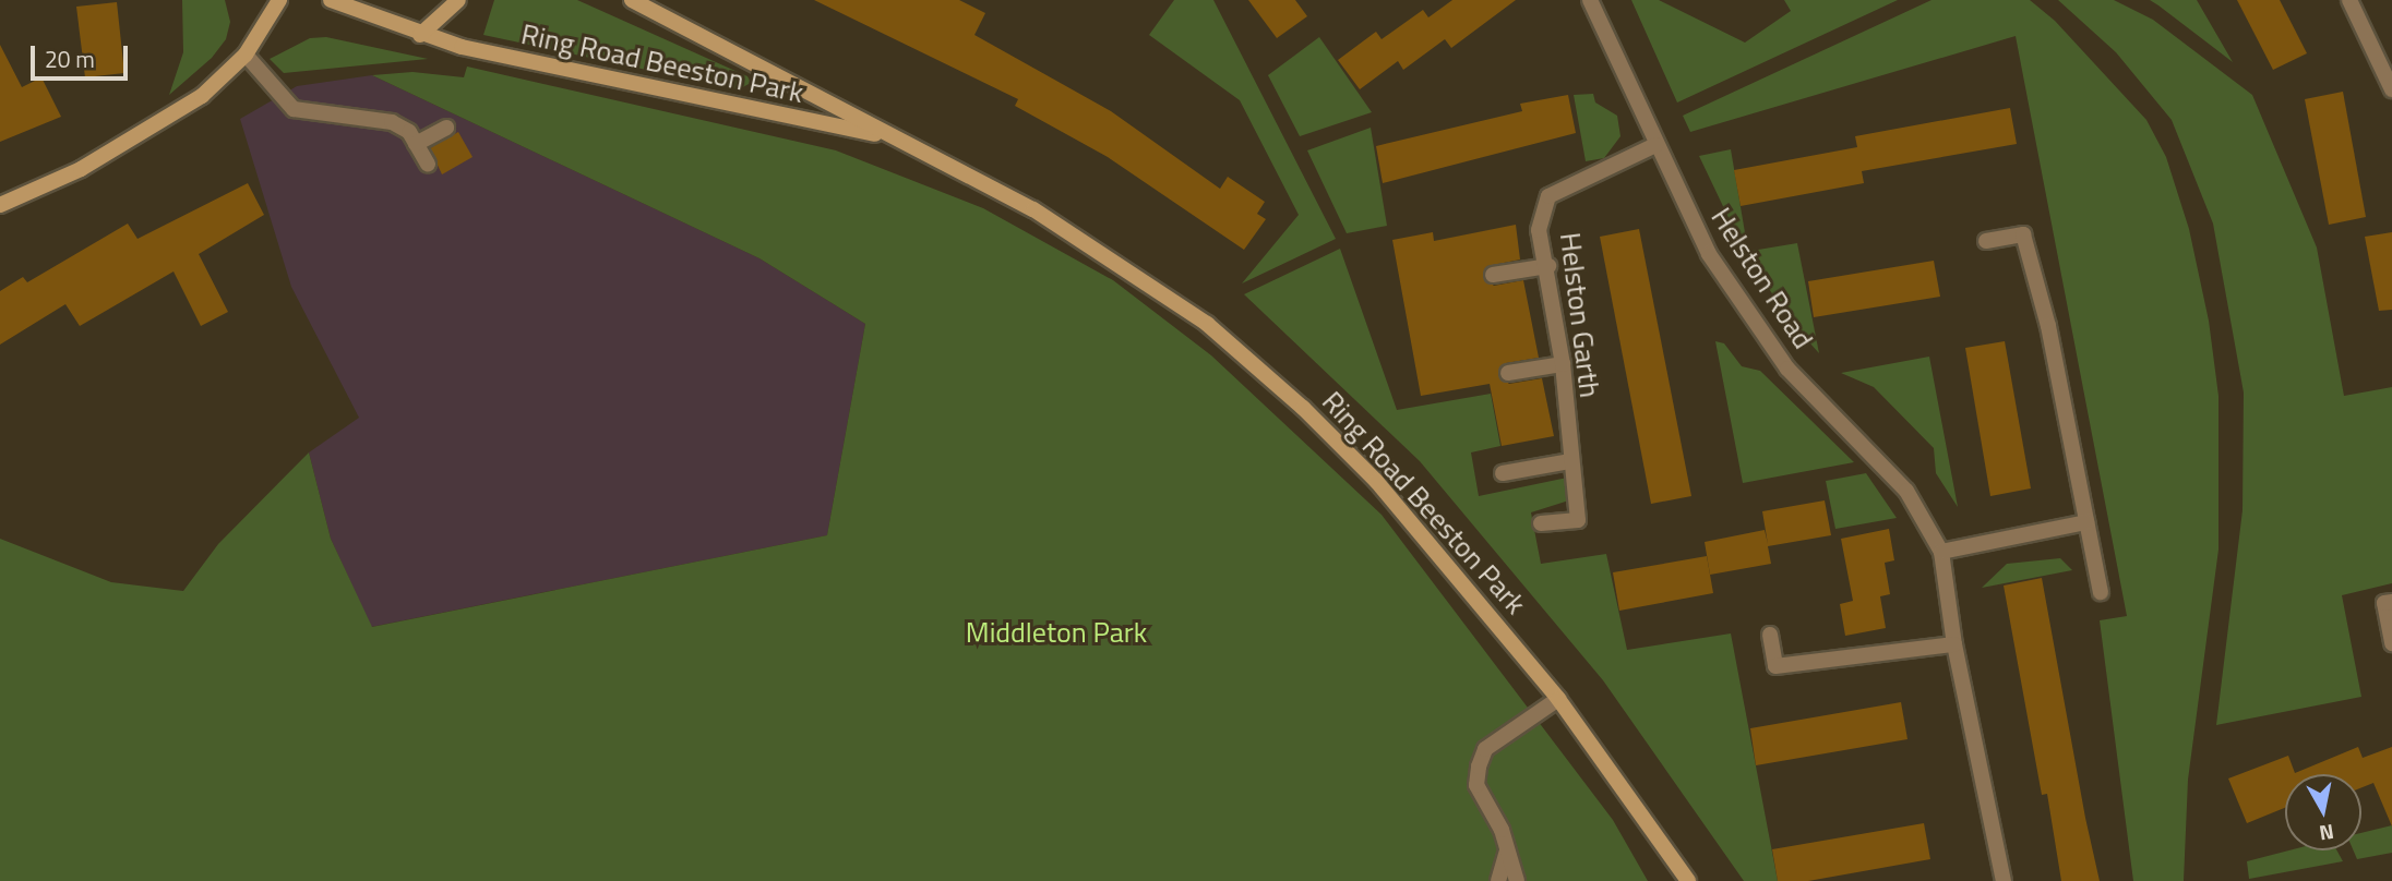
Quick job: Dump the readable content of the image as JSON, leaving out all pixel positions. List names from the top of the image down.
{
  "streets": {
    "street": ["Ring Road Beeston Park", "Helston Road", "Helston Garth"]
  },
  "crossings": [
    ["Helston Road", "Helston Garth"]
  ],
  "parks": ["Middleton Park"],
  "scale_bar": "20 m",
  "north": "bottom"
}
